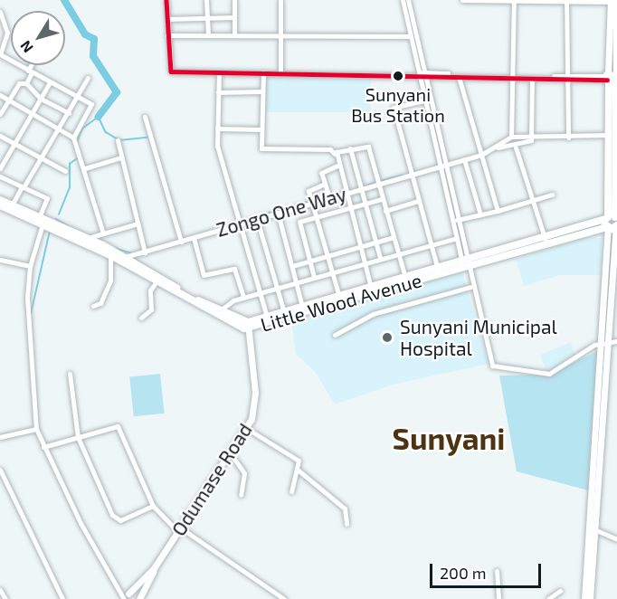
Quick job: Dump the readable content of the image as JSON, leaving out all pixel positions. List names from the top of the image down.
{
  "streets": {
    "highway": ["Little Wood Avenue"],
    "main road": ["Odumase Road"],
    "street": ["Zongo One Way"]
  },
  "crossings": [
    ["Zongo One Way", "Little Wood Avenue"],
    ["Little Wood Avenue", "Odumase Road"]
  ],
  "districts": ["Sunyani"],
  "places": ["Sunyani Bus Station", "Sunyani Municipal Hospital"],
  "scale_bar": "200 m",
  "north": "bottom left"
}
